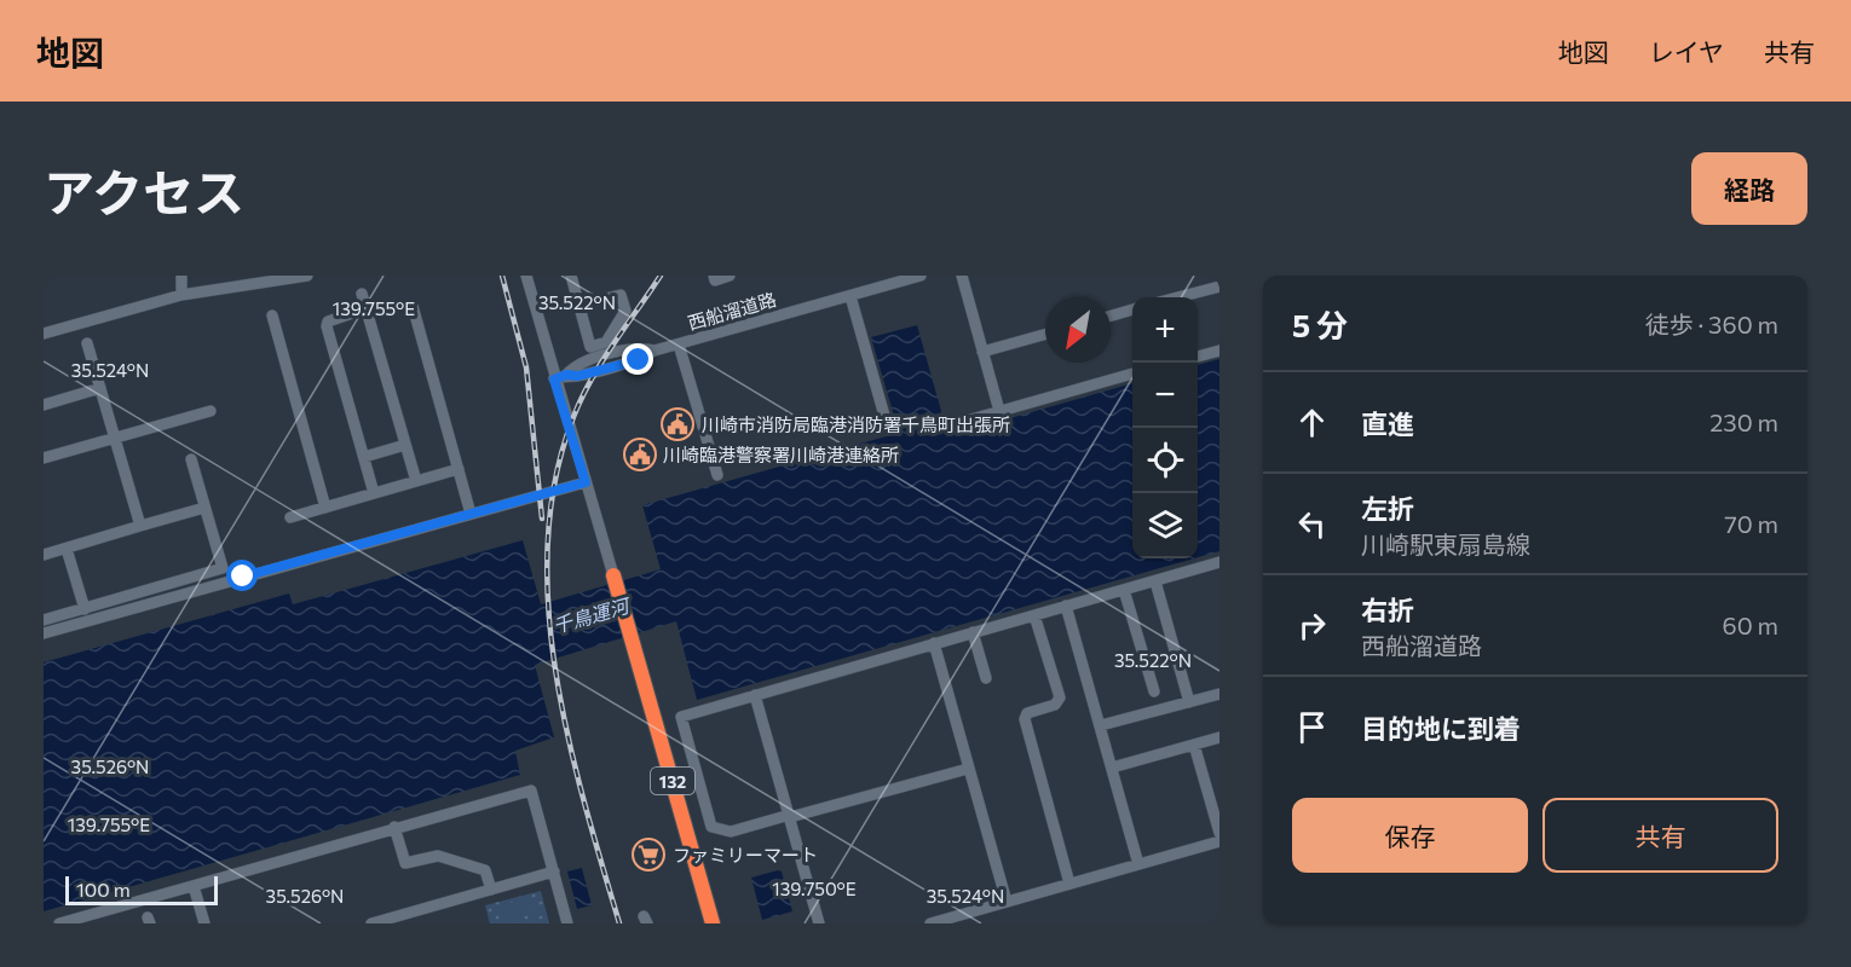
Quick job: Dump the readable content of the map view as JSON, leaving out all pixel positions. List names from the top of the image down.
{
  "streets": {
    "highway": ["132"],
    "street": ["西船溜道路"]
  },
  "crossings": [
    ["西船溜道路", "132"]
  ],
  "water": ["千鳥運河"],
  "places": {
    "public building": ["川崎市消防局臨港消防署千鳥町出張所", "川崎臨港警察署川崎港連絡所"],
    "supermarket": ["ファミリーマート"]
  },
  "scale_bar": "100 m",
  "north": "bottom left",
  "page": {
    "header": "地図",
    "nav": ["地図", "レイヤ", "共有"],
    "title": "アクセス",
    "buttons": [
      "経路",
      ["保存", "共有"]
    ],
    "heading": ["5 分", "徒歩 · 360 m"],
    "map_buttons": ["+", "−"],
    "list": [
      ["直進", "230 m"],
      ["左折", "川崎駅東扇島線", "70 m"],
      ["右折", "西船溜道路", "60 m"],
      "目的地に到着"
    ],
    "scale": "100 m"
  },
  "coordinates": [
    "35.522°N",
    "139.755°E",
    "35.524°N",
    "35.526°N",
    "139.750°E"
  ]
}
